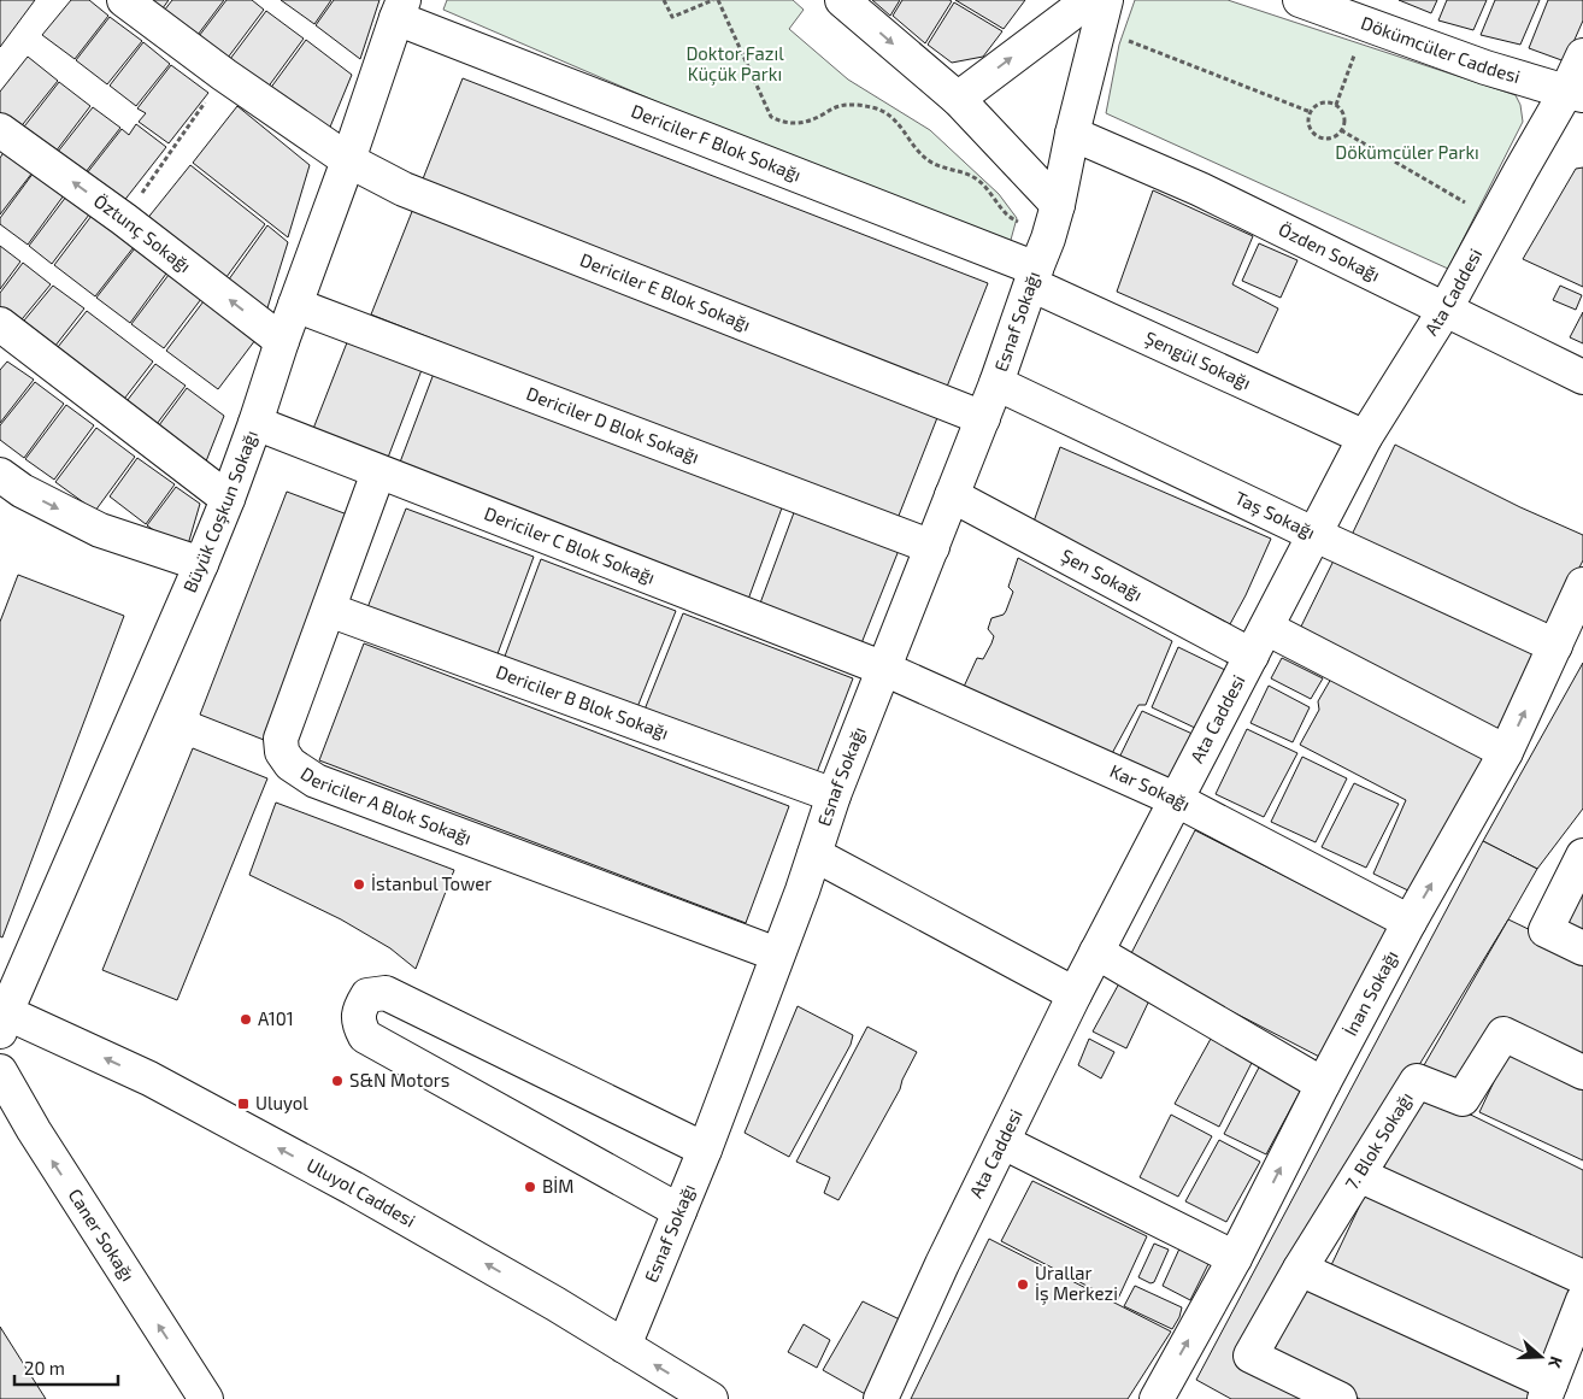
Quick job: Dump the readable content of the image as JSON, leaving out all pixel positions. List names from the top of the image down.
{
  "streets": {
    "street": [
      "Dökümcüler Caddesi",
      "Dericiler F Blok Sokağı",
      "Öztunç Sokağı",
      "Özden Sokağı",
      "Dericiler E Blok Sokağı",
      "Ata Caddesi",
      "Esnaf Sokağı",
      "Şengül Sokağı",
      "Dericiler D Blok Sokağı",
      "Büyük Coşkun Sokağı",
      "Taş Sokağı",
      "Dericiler C Blok Sokağı",
      "Şen Sokağı",
      "Dericiler B Blok Sokağı",
      "Kar Sokağı",
      "Dericiler A Blok Sokağı",
      "İnan Sokağı",
      "7. Blok Sokağı",
      "Uluyol Caddesi",
      "Caner Sokağı"
    ]
  },
  "crossings": [
    ["Dökümcüler Caddesi", "Ata Caddesi"],
    ["Dericiler F Blok Sokağı", "Esnaf Sokağı"],
    ["Dericiler F Blok Sokağı", "Şengül Sokağı"],
    ["Dericiler F Blok Sokağı", "Büyük Coşkun Sokağı"],
    ["Öztunç Sokağı", "Büyük Coşkun Sokağı"],
    ["Özden Sokağı", "Ata Caddesi"],
    ["Özden Sokağı", "Esnaf Sokağı"],
    ["Dericiler E Blok Sokağı", "Esnaf Sokağı"],
    ["Dericiler E Blok Sokağı", "Büyük Coşkun Sokağı"],
    ["Ata Caddesi", "Şengül Sokağı"],
    ["Ata Caddesi", "Taş Sokağı"],
    ["Ata Caddesi", "Şen Sokağı"],
    ["Ata Caddesi", "Kar Sokağı"],
    ["Esnaf Sokağı", "Şengül Sokağı"],
    ["Esnaf Sokağı", "Dericiler D Blok Sokağı"],
    ["Esnaf Sokağı", "Taş Sokağı"],
    ["Esnaf Sokağı", "Dericiler C Blok Sokağı"],
    ["Esnaf Sokağı", "Şen Sokağı"],
    ["Esnaf Sokağı", "Dericiler B Blok Sokağı"],
    ["Esnaf Sokağı", "Kar Sokağı"],
    ["Esnaf Sokağı", "Dericiler A Blok Sokağı"],
    ["Esnaf Sokağı", "Uluyol Caddesi"],
    ["Dericiler D Blok Sokağı", "Büyük Coşkun Sokağı"],
    ["Büyük Coşkun Sokağı", "Dericiler C Blok Sokağı"],
    ["Büyük Coşkun Sokağı", "Uluyol Caddesi"],
    ["Taş Sokağı", "İnan Sokağı"],
    ["Dericiler C Blok Sokağı", "Kar Sokağı"],
    ["Dericiler C Blok Sokağı", "Dericiler A Blok Sokağı"],
    ["Şen Sokağı", "İnan Sokağı"],
    ["Dericiler B Blok Sokağı", "Dericiler A Blok Sokağı"],
    ["Kar Sokağı", "İnan Sokağı"]
  ],
  "one_way": ["İnan Sokağı", "Uluyol Caddesi", "Caner Sokağı"],
  "parks": ["Doktor Fazıl Küçük Parkı", "Dökümcüler Parkı"],
  "places": {
    "other": [
      "İstanbul Tower",
      "A101",
      "S&N Motors",
      "BİM",
      "Urallar İş Merkezi"
    ],
    "transit": ["Uluyol"]
  },
  "scale_bar": "20 m",
  "north": "right"
}
